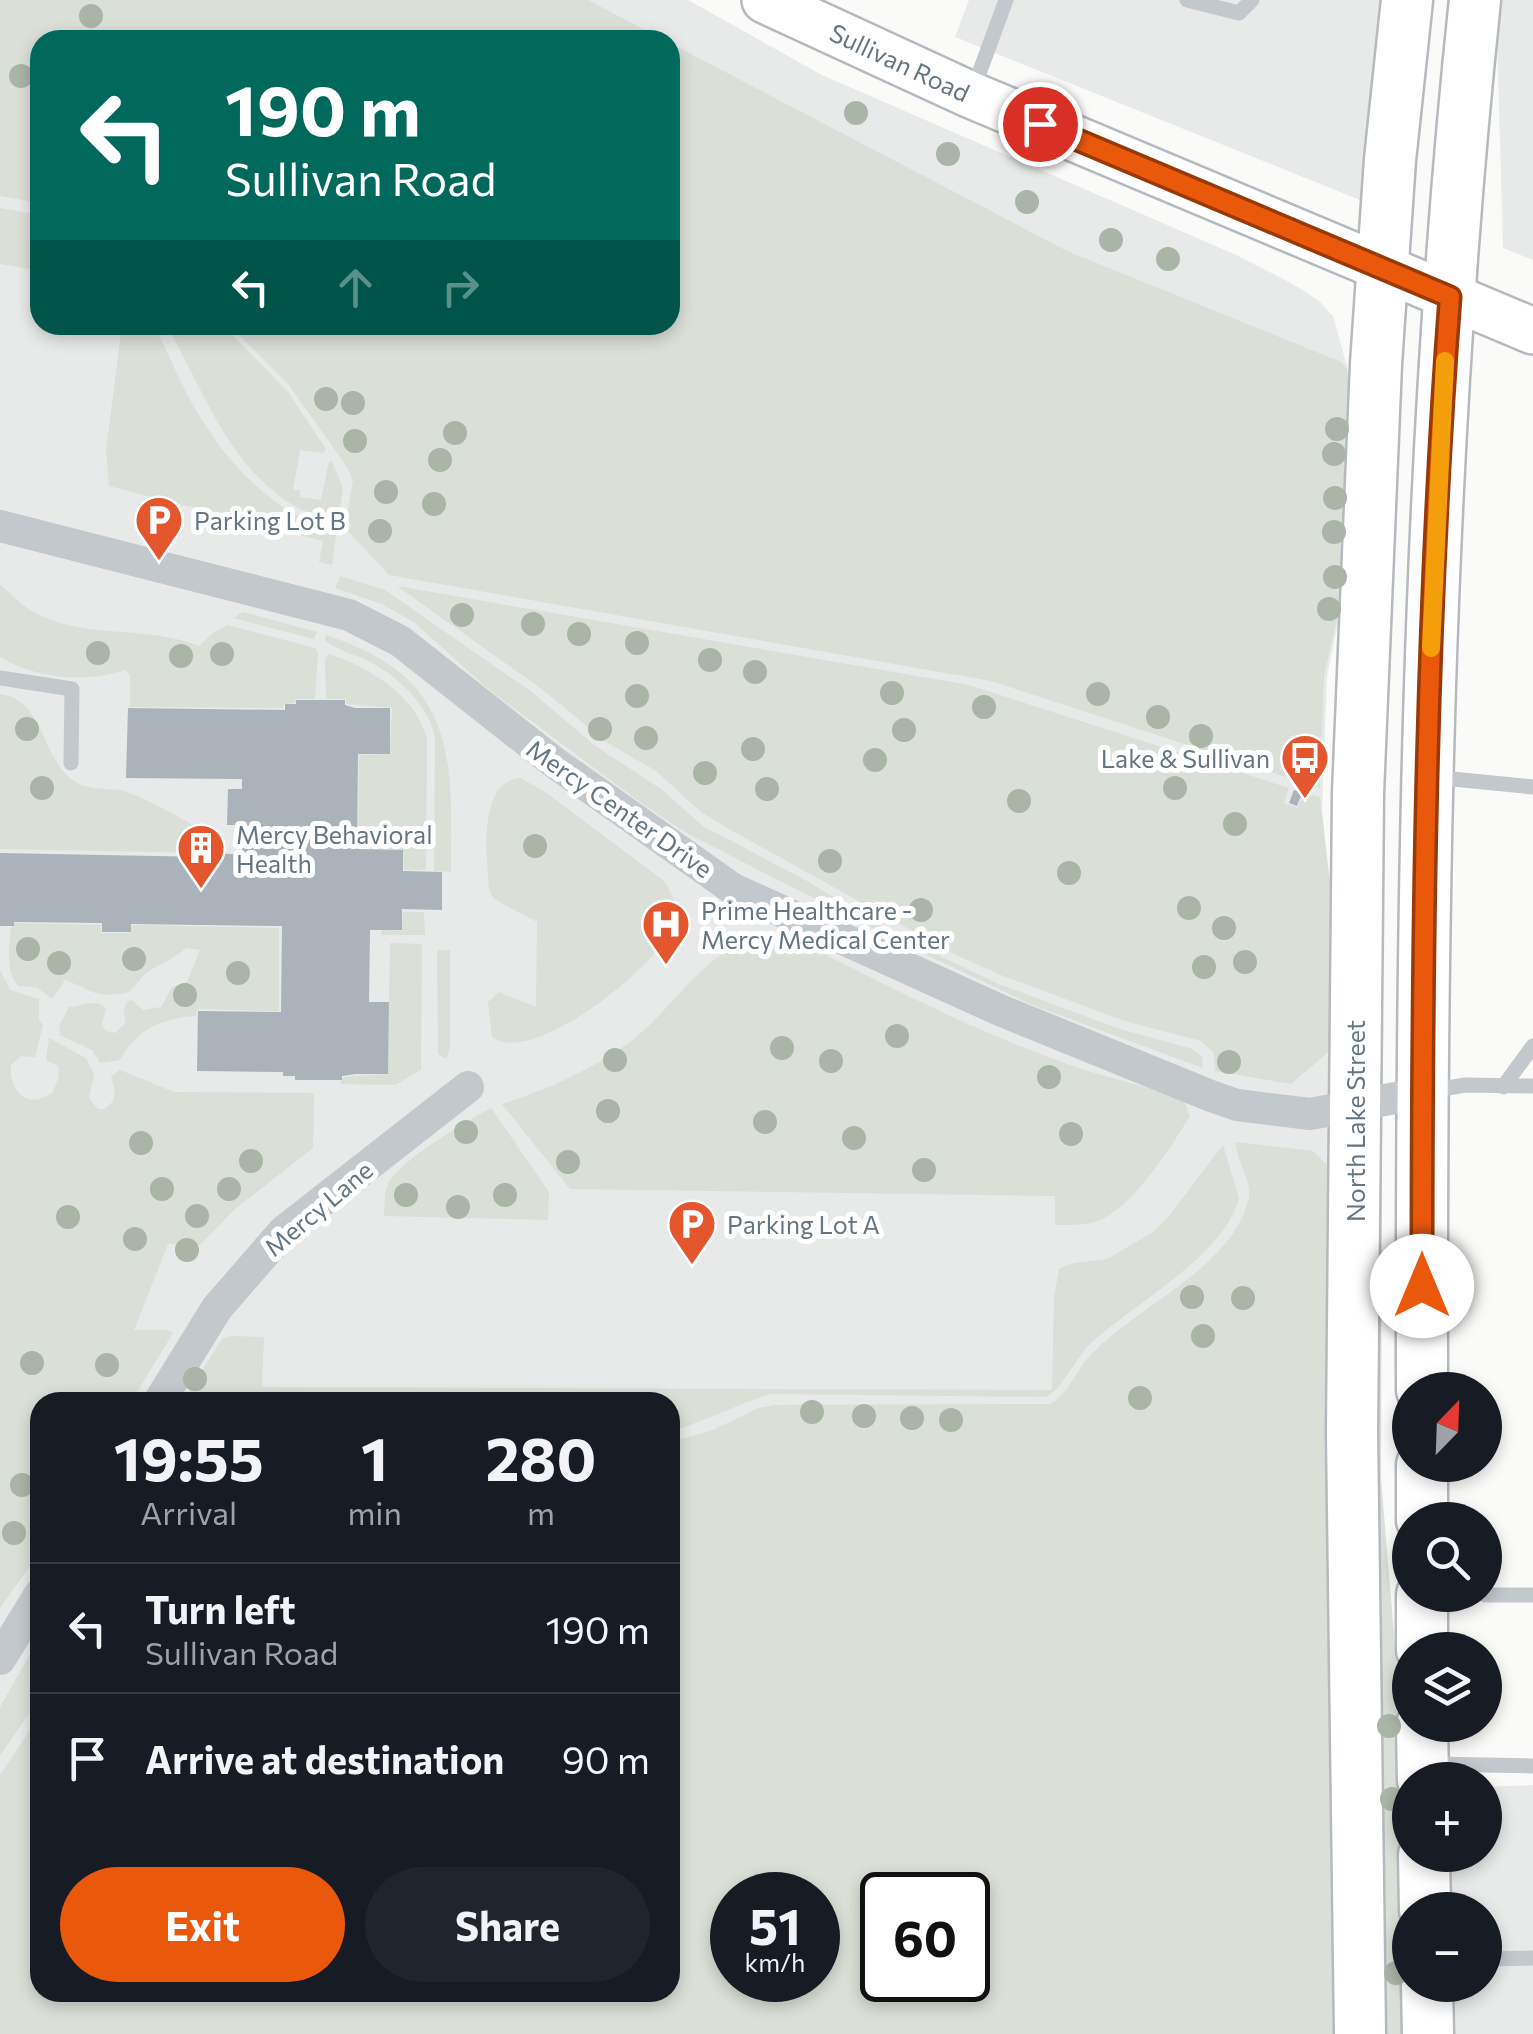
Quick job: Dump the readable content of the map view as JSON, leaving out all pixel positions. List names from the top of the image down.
{
  "streets": {
    "main road": ["North Lake Street"],
    "street": ["Sullivan Road", "Mercy Center Drive", "Mercy Lane"]
  },
  "crossings": [
    ["Sullivan Road", "North Lake Street"],
    ["Mercy Center Drive", "North Lake Street"]
  ],
  "places": {
    "parking": ["Parking Lot B", "Parking Lot A"],
    "bus stop": ["Lake & Sullivan"],
    "building": ["Mercy Behavioral Health"],
    "hospital": ["Prime Healthcare - Mercy Medical Center"]
  },
  "north": "top right",
  "page": {
    "turn": ["190 m", "Sullivan Road"],
    "map_buttons": ["+", "−"],
    "eta": [
      "19:55",
      "Arrival",
      "1",
      "min",
      "280",
      "m"
    ],
    "list": [
      {
        "name": "Turn left",
        "note": "Sullivan Road",
        "value": "190 m"
      },
      {
        "name": "Arrive at destination",
        "value": "90 m"
      }
    ],
    "buttons": ["Exit", "Share"],
    "speed": "51 km/h",
    "limit": "60"
  }
}
